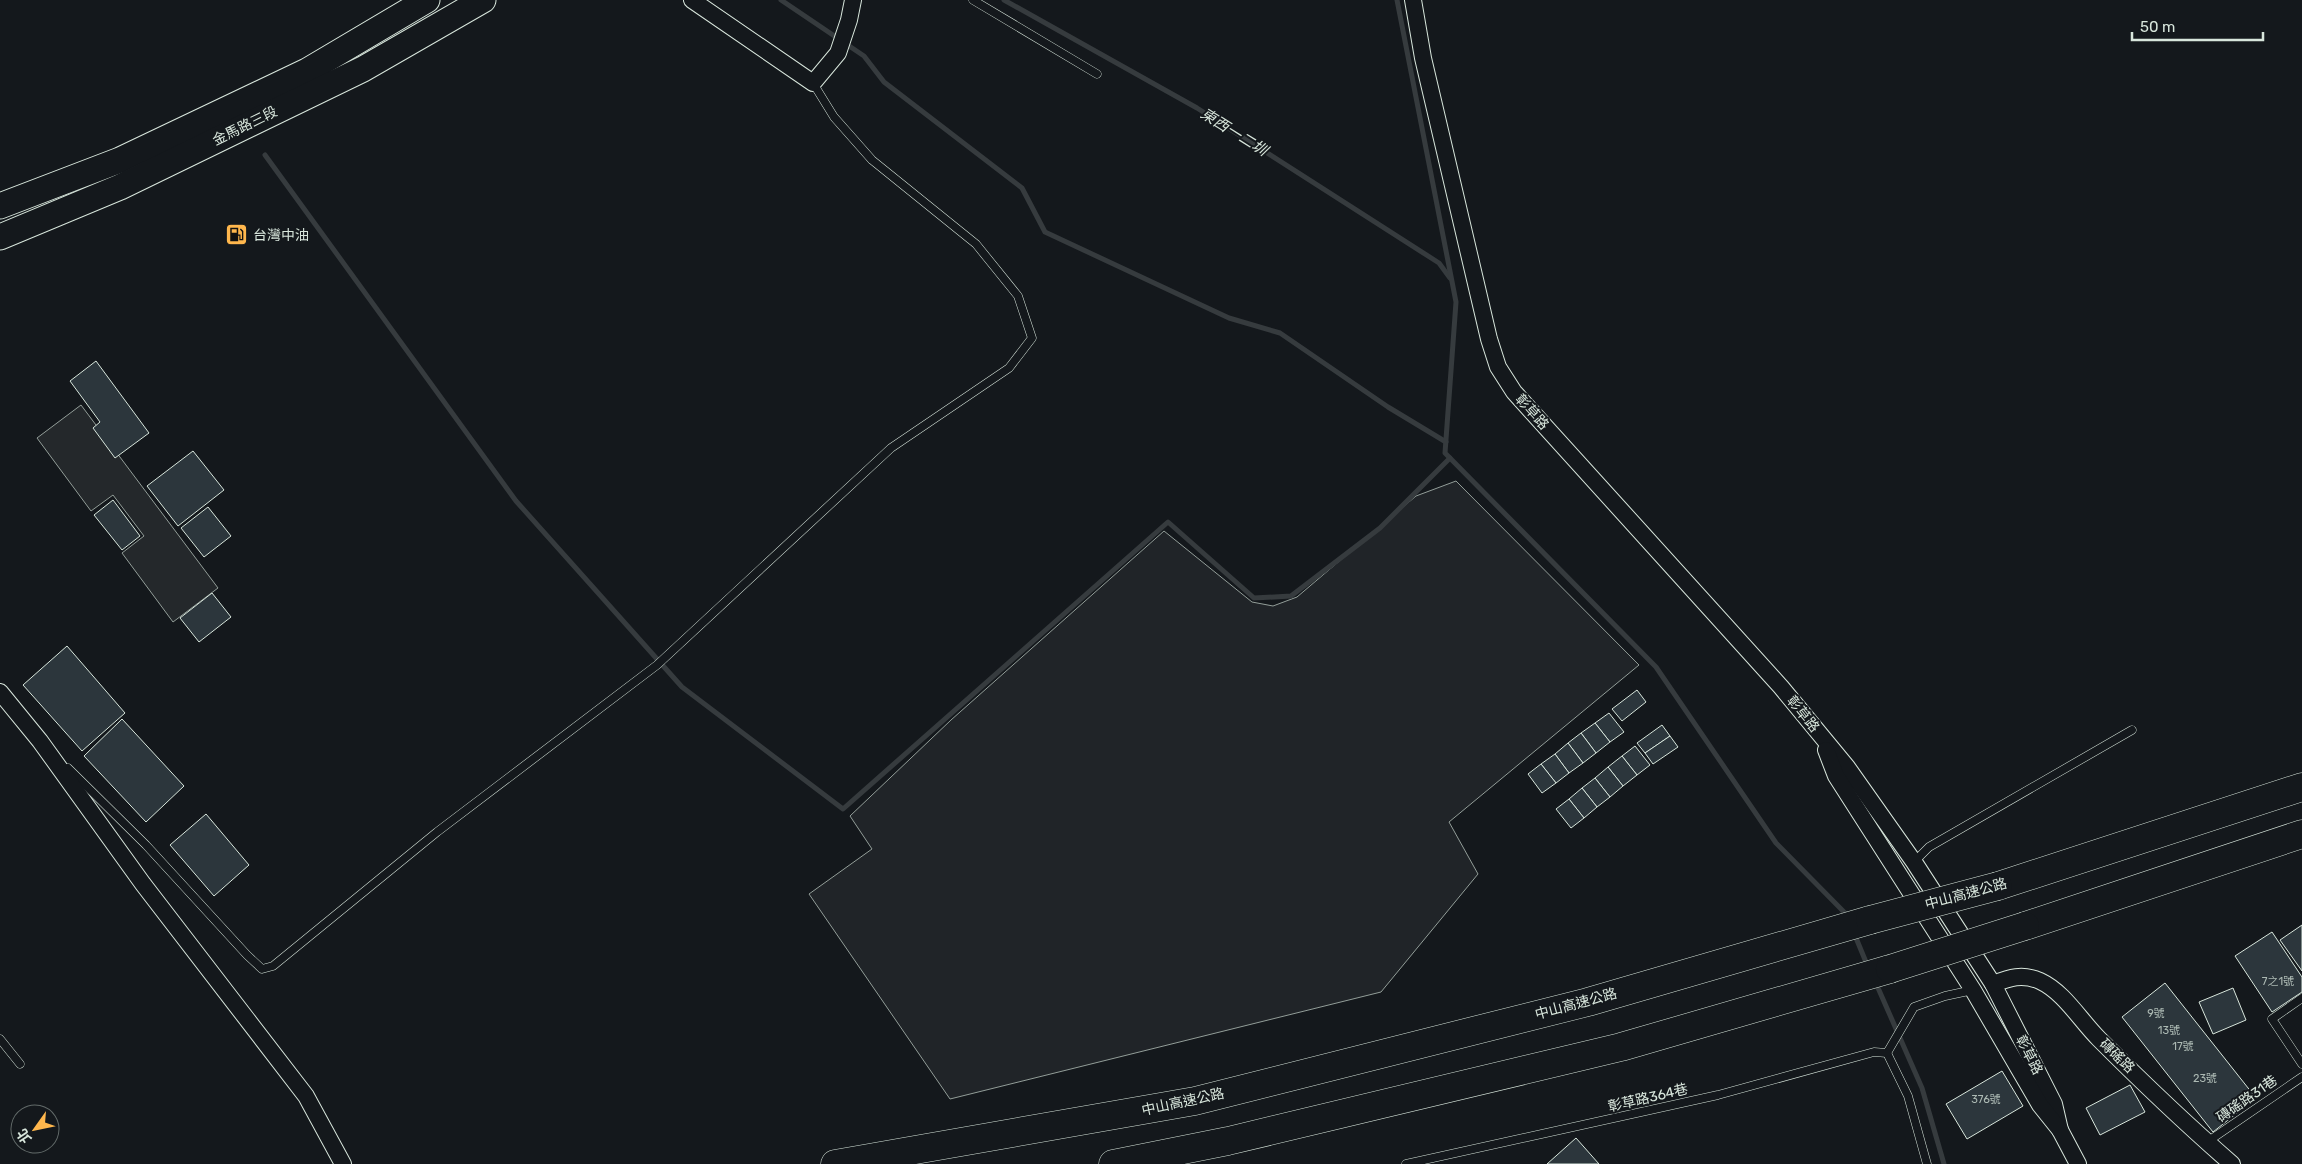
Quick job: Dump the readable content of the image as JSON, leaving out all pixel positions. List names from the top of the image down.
{
  "streets": {
    "highway": ["中山高速公路"],
    "main road": ["金馬路三段"],
    "street": ["彰草路", "磚磘路"],
    "lane": ["彰草路364巷", "磚磘路31巷"]
  },
  "crossings": [
    ["彰草路", "磚磘路"],
    ["磚磘路", "磚磘路31巷"]
  ],
  "water": ["東西一二圳"],
  "places": {
    "fuel station": ["台灣中油"]
  },
  "house_numbers": [
    "7之1號",
    "9號",
    "13號",
    "17號",
    "23號",
    "376號"
  ],
  "scale_bar": "50 m",
  "north": "bottom left"
}
